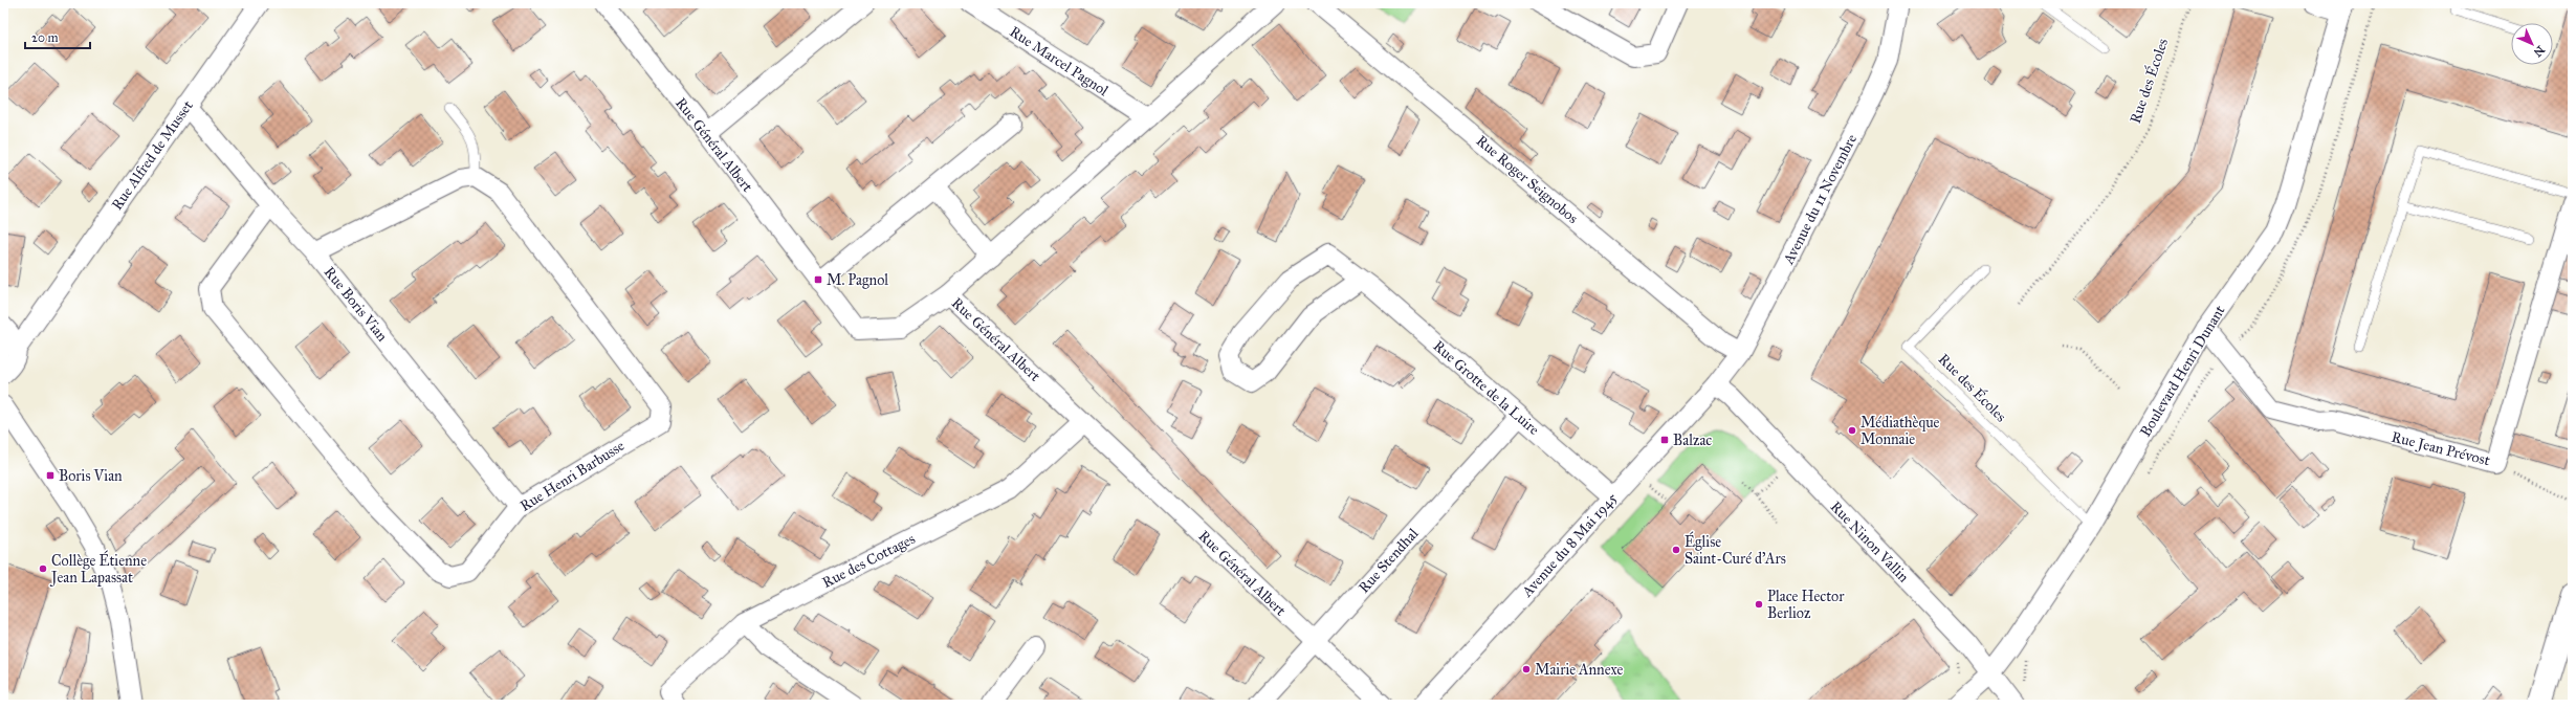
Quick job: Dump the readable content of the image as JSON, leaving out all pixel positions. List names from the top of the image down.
{
  "streets": {
    "street": [
      "Rue Marcel Pagnol",
      "Rue Général Albert",
      "Rue Alfred de Musset",
      "Rue Roger Seignobos",
      "Avenue du 11 Novembre",
      "Rue Boris Vian",
      "Boulevard Henri Dunant",
      "Rue Grotte de la Luire",
      "Rue Jean Prévost",
      "Rue Henri Barbusse",
      "Rue Ninon Vallin",
      "Avenue du 8 Mai 1945",
      "Rue des Cottages",
      "Rue Stendhal"
    ],
    "lane": ["Rue des Écoles"]
  },
  "crossings": [
    ["Rue des Écoles", "Boulevard Henri Dunant"],
    ["Rue Général Albert", "Rue des Cottages"],
    ["Rue Général Albert", "Rue Stendhal"],
    ["Rue Alfred de Musset", "Rue Boris Vian"],
    ["Rue Roger Seignobos", "Avenue du 11 Novembre"],
    ["Avenue du 11 Novembre", "Rue Ninon Vallin"],
    ["Avenue du 11 Novembre", "Avenue du 8 Mai 1945"],
    ["Rue Boris Vian", "Rue Henri Barbusse"],
    ["Boulevard Henri Dunant", "Rue Jean Prévost"],
    ["Boulevard Henri Dunant", "Rue Ninon Vallin"],
    ["Rue Grotte de la Luire", "Avenue du 8 Mai 1945"],
    ["Rue Grotte de la Luire", "Rue Stendhal"],
    ["Rue Ninon Vallin", "Avenue du 8 Mai 1945"]
  ],
  "places": {
    "transit": ["M. Pagnol", "Balzac", "Boris Vian"],
    "other": [
      "Médiathèque Monnaie",
      "Église Saint-Curé d'Ars",
      "Collège Étienne Jean Lapassat",
      "Place Hector Berlioz",
      "Mairie Annexe"
    ]
  },
  "scale_bar": "20 m",
  "north": "bottom right"
}
